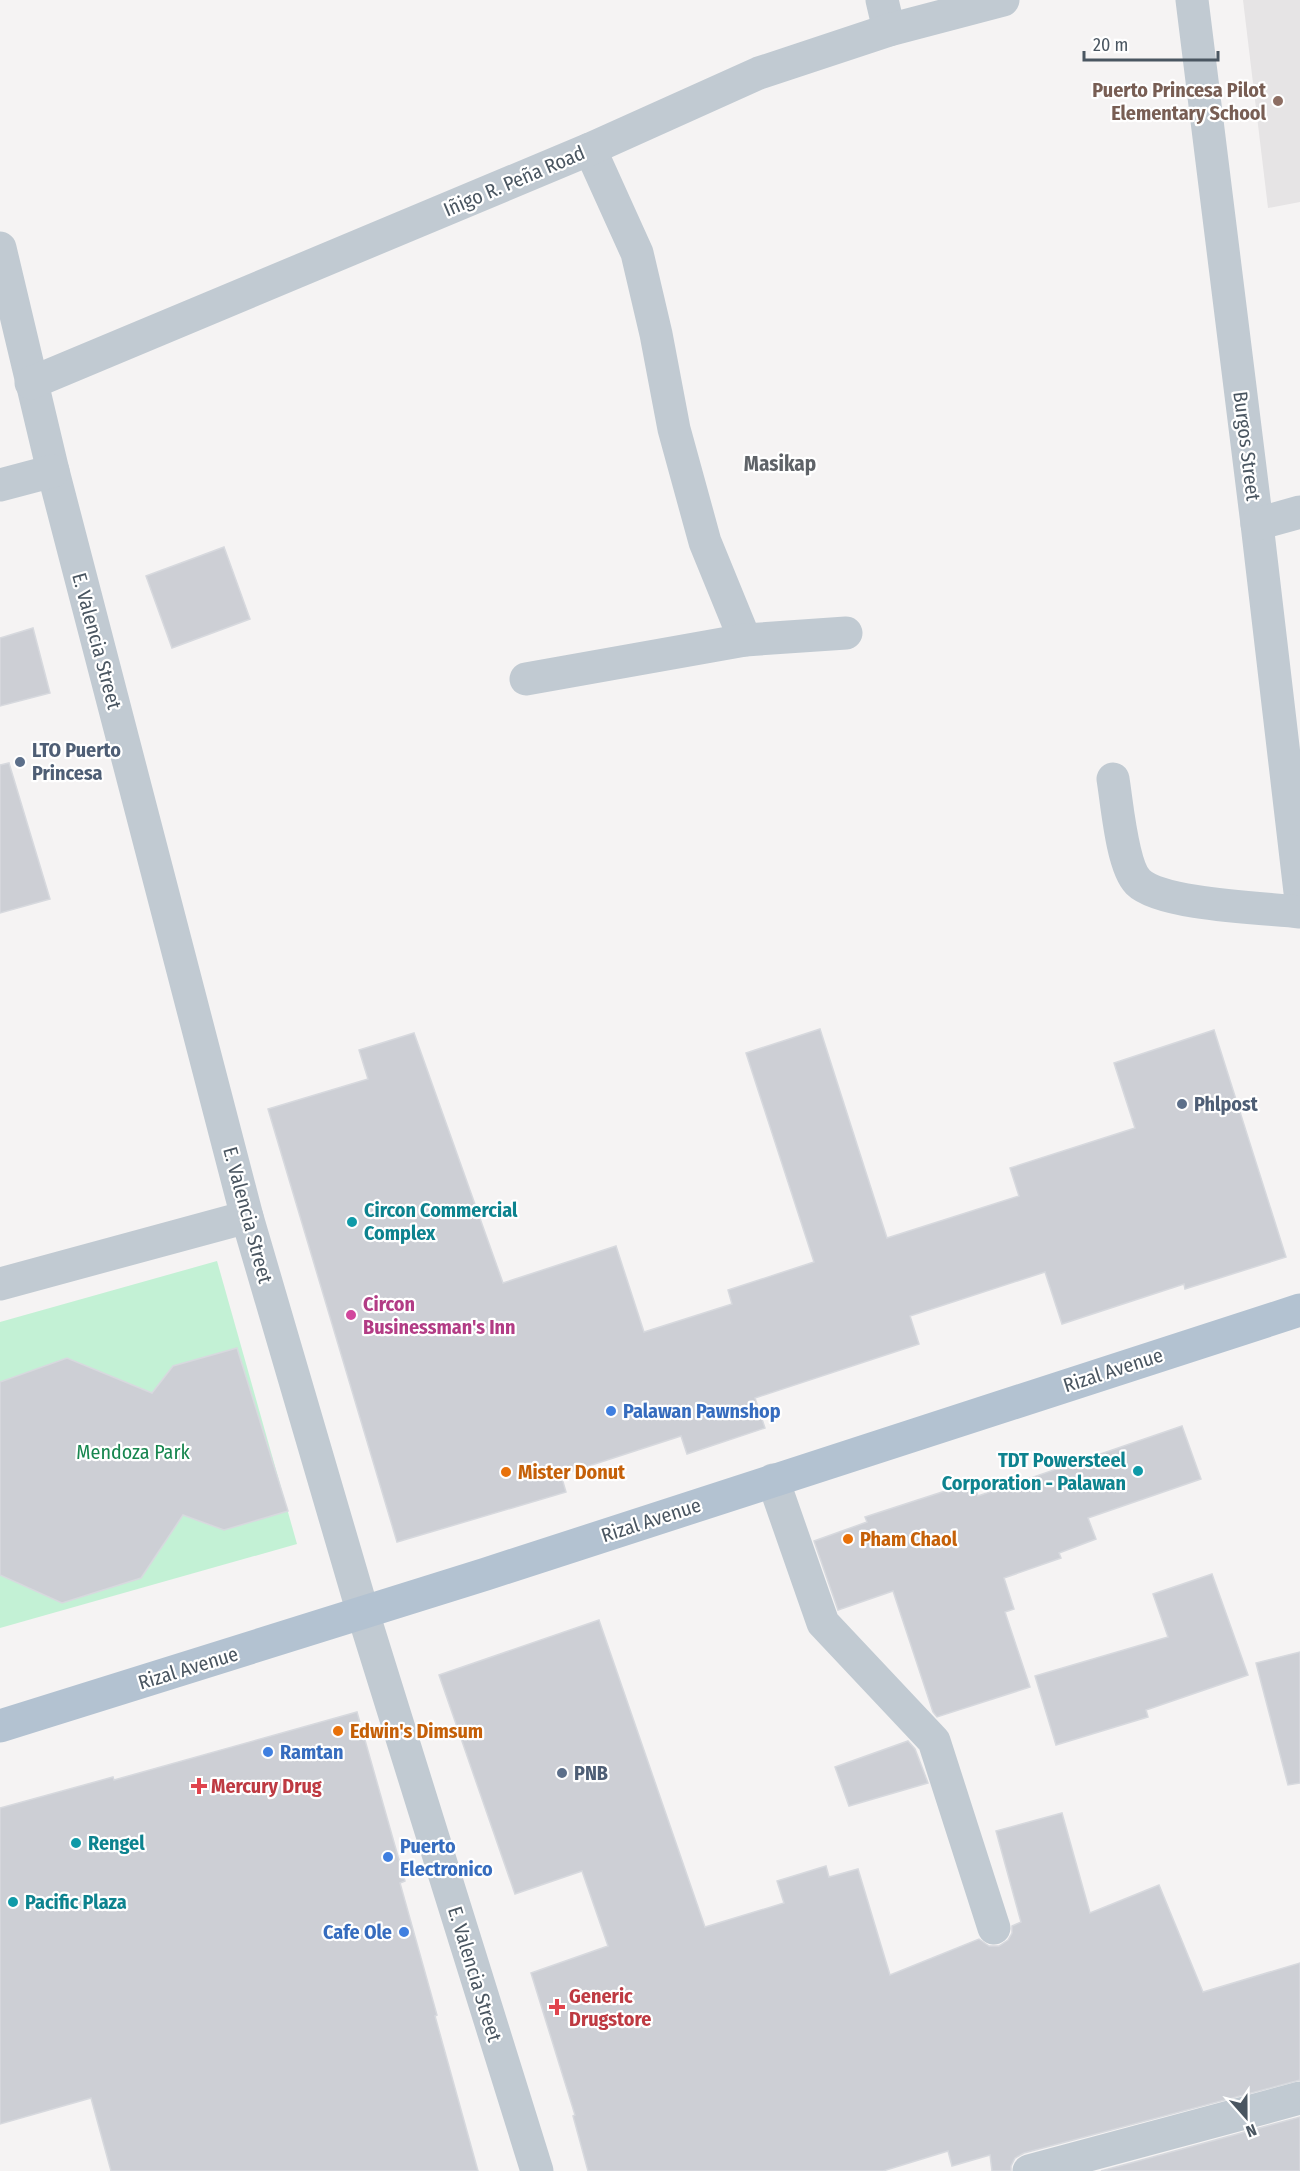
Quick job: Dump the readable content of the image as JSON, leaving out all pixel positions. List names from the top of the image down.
{
  "streets": {
    "main road": ["Rizal Avenue"],
    "street": ["Iñigo R. Peña Road", "Burgos Street", "E. Valencia Street"]
  },
  "crossings": [
    ["Iñigo R. Peña Road", "E. Valencia Street"],
    ["E. Valencia Street", "Rizal Avenue"]
  ],
  "districts": ["Masikap"],
  "parks": ["Mendoza Park"],
  "places": {
    "other": [
      "Puerto Princesa Pilot Elementary School",
      "LTO Puerto Princesa",
      "Phlpost",
      "Circon Commercial Complex",
      "Circon Businessman's Inn",
      "Palawan Pawnshop",
      "TDT Powersteel Corporation - Palawan",
      "Mister Donut",
      "Pham Chaol",
      "Edwin's Dimsum",
      "Ramtan",
      "PNB",
      "Rengel",
      "Puerto Electronico",
      "Pacific Plaza",
      "Cafe Ole"
    ],
    "health": ["Mercury Drug", "Generic Drugstore"]
  },
  "scale_bar": "20 m",
  "north": "bottom"
}
